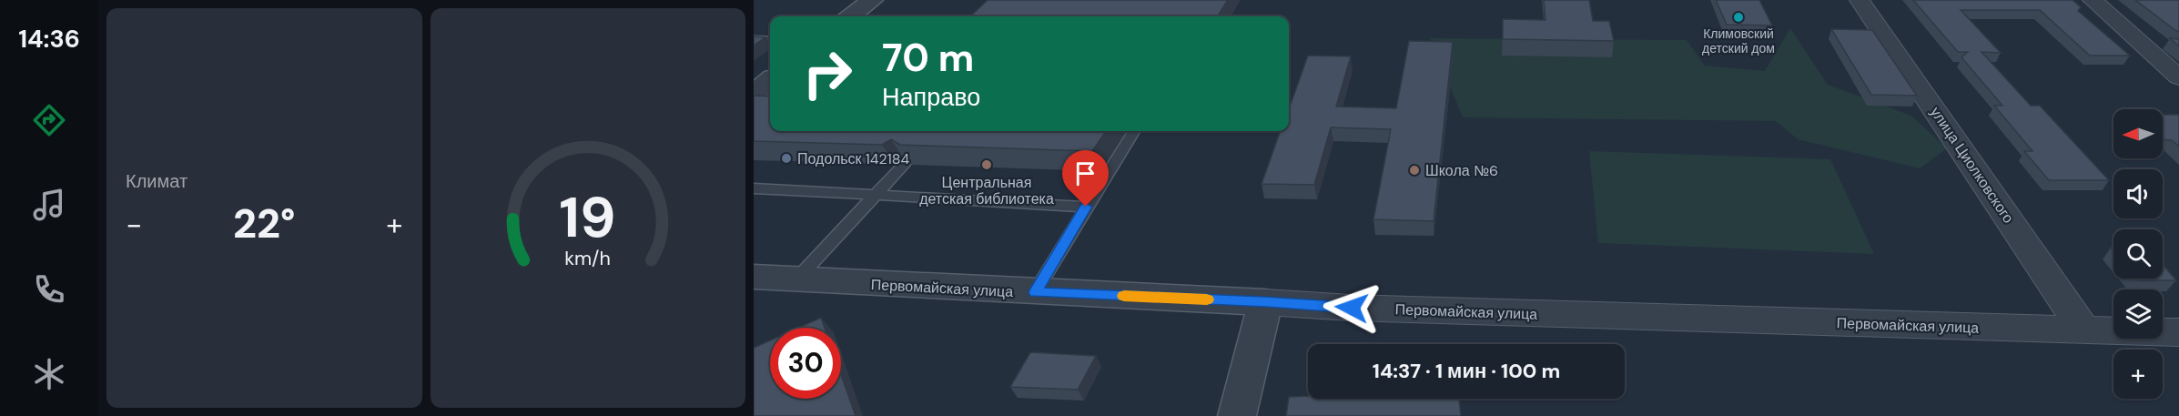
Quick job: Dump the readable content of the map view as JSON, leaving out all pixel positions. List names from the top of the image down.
{
  "streets": {
    "street": ["улица Циолковского", "Первомайская улица"]
  },
  "crossings": [
    ["улица Циолковского", "Первомайская улица"]
  ],
  "places": [
    "Климовский детский дом",
    "Подольск 142184",
    "Центральная детская библиотека",
    "Школа №6"
  ],
  "north": "left",
  "page": {
    "tabs": "14:36",
    "tile": "Климат",
    "turn": ["70 m", "Направо"],
    "map_buttons": "+",
    "heat": ["−", "22°", "+"],
    "limit": "30",
    "trip": "14:37 · 1 мин · 100 m",
    "gauge": ["19", "km/h"]
  }
}
